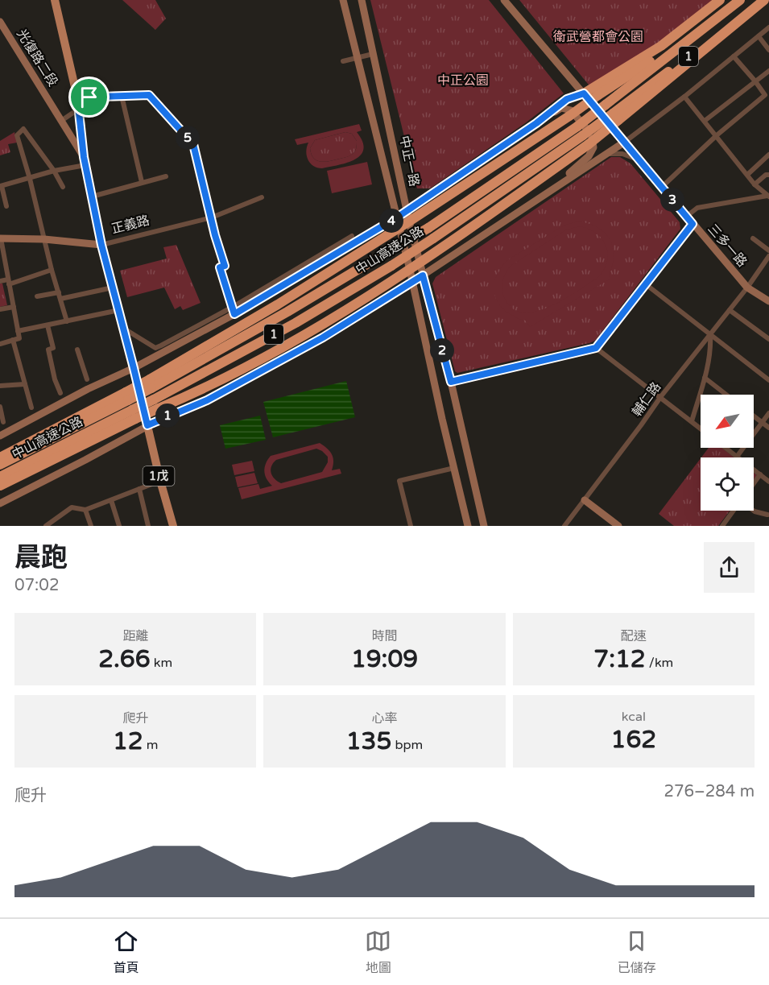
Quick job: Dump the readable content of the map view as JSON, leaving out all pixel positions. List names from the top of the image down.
{
  "streets": {
    "highway": ["1", "中山高速公路"],
    "main road": ["1戊"],
    "street": [
      "光復路二段",
      "中正一路",
      "正義路",
      "三多一路",
      "輔仁路"
    ]
  },
  "crossings": [
    ["光復路二段", "1戊"],
    ["正義路", "1戊"],
    ["三多一路", "輔仁路"]
  ],
  "parks": ["衛武營都會公園", "中正公園"],
  "north": "bottom left",
  "page": {
    "pins": [
      "5",
      "3",
      "4",
      "2",
      "1"
    ],
    "heading": ["晨跑", "07:02"],
    "stats": [
      ["距離", "2.66 km"],
      ["時間", "19:09"],
      ["配速", "7:12 /km"],
      ["爬升", "12 m"],
      ["心率", "135 bpm"],
      ["kcal", "162"]
    ],
    "chart": ["爬升", "276–284 m"],
    "tabs": ["首頁", "地圖", "已儲存"]
  }
}
